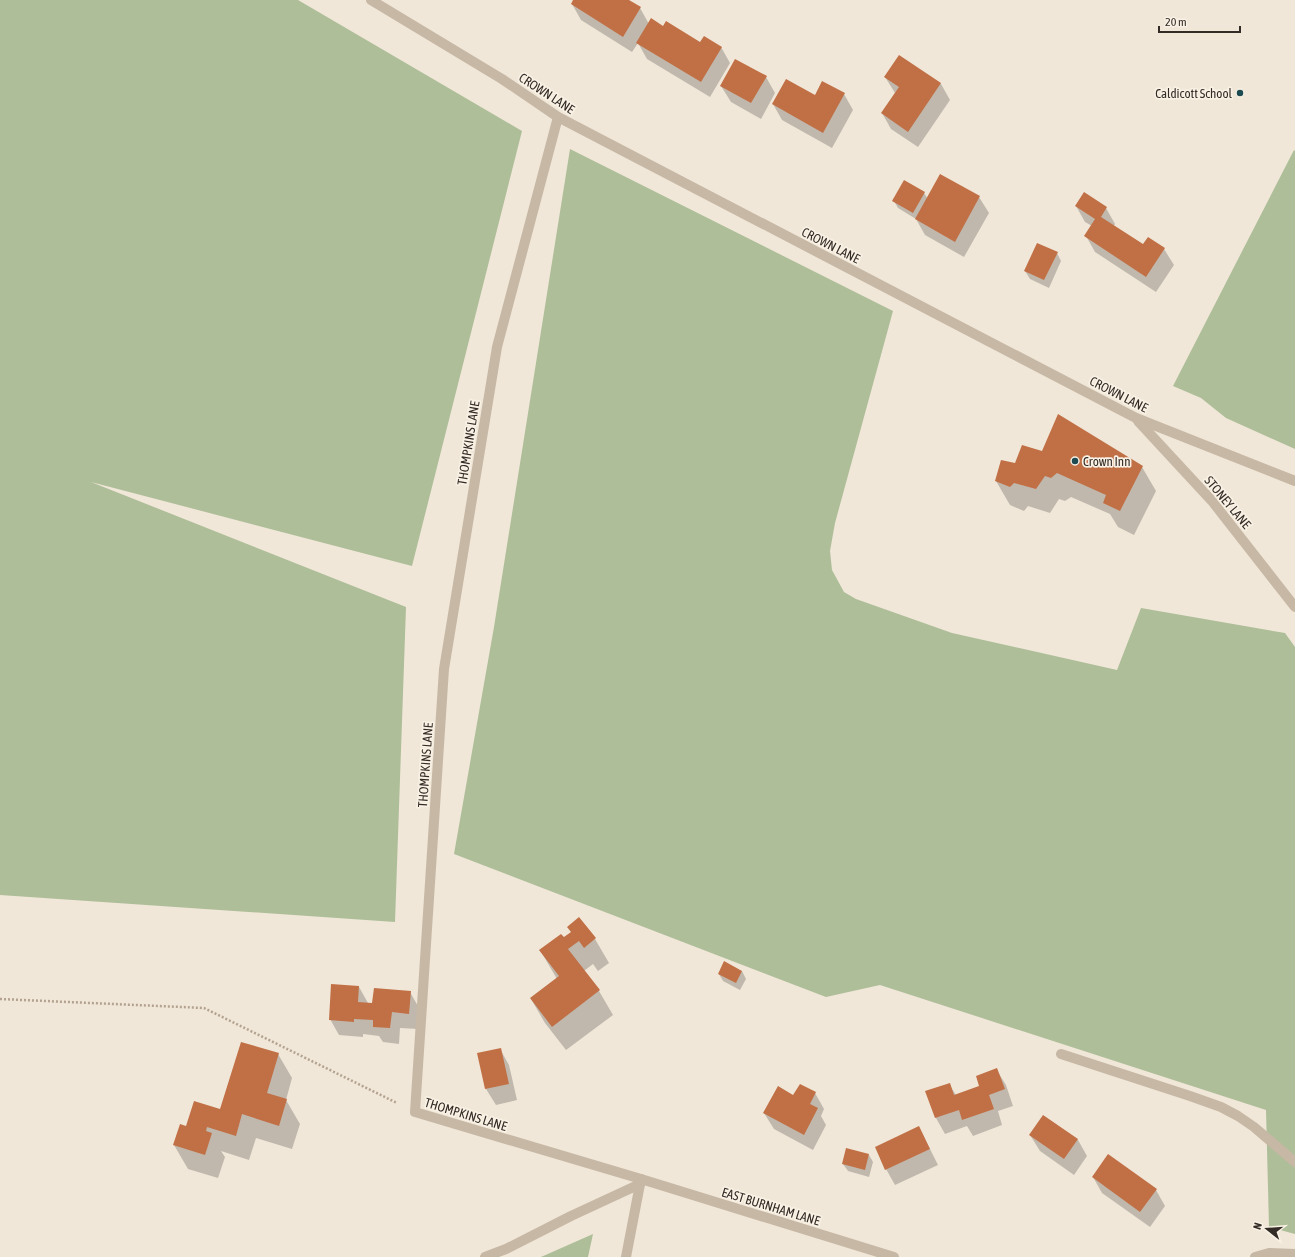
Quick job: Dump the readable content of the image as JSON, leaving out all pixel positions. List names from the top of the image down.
{
  "streets": {
    "street": [
      "CROWN LANE",
      "THOMPKINS LANE",
      "STONEY LANE",
      "EAST BURNHAM LANE"
    ]
  },
  "crossings": [
    ["CROWN LANE", "THOMPKINS LANE"],
    ["CROWN LANE", "STONEY LANE"],
    ["THOMPKINS LANE", "EAST BURNHAM LANE"]
  ],
  "places": ["Caldicott School", "Crown Inn"],
  "scale_bar": "20 m",
  "north": "left"
}
